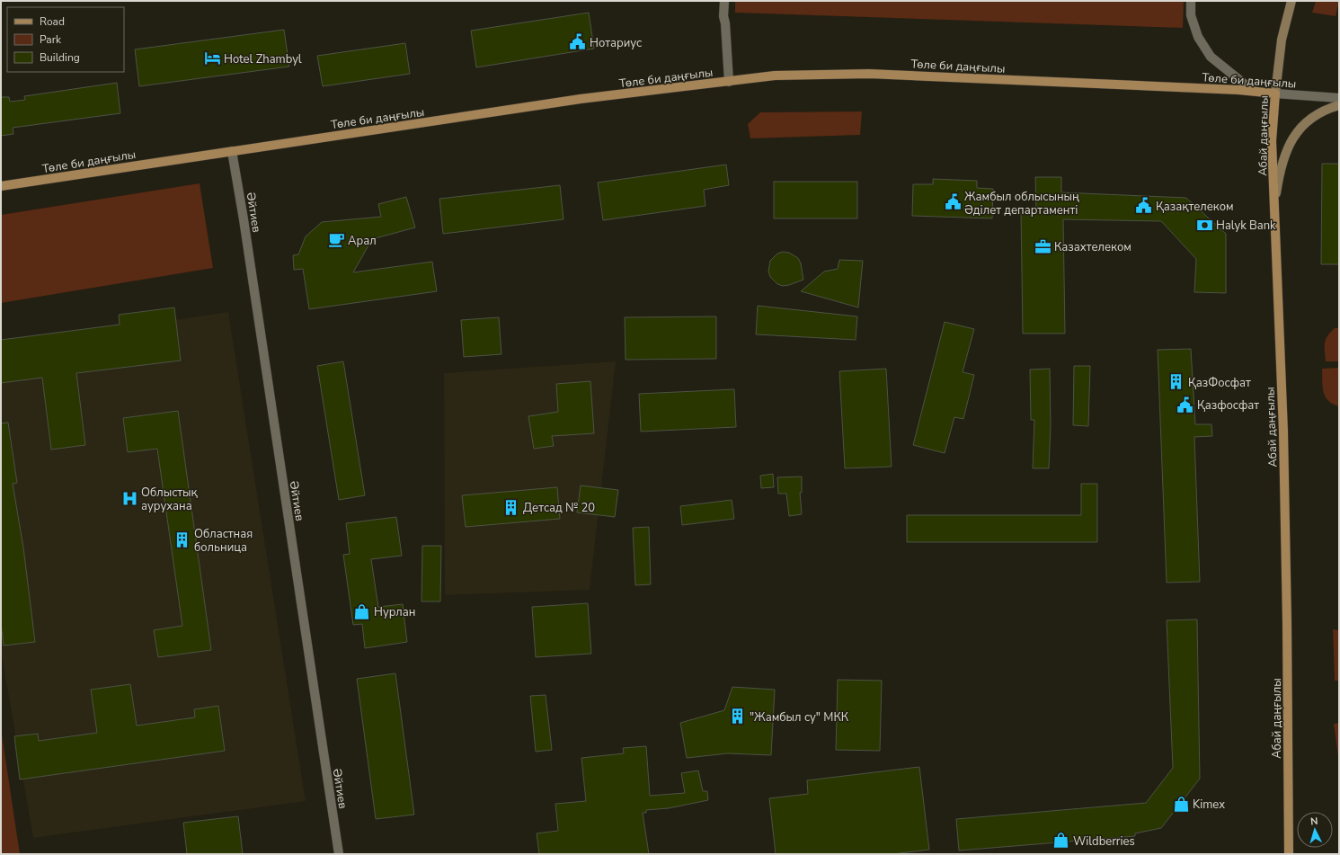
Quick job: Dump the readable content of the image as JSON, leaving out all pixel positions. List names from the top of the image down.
{
  "streets": {
    "main road": ["Төле би даңғылы", "Абай даңғылы"],
    "street": ["Әйтиев"]
  },
  "crossings": [
    ["Төле би даңғылы", "Абай даңғылы"],
    ["Төле би даңғылы", "Әйтиев"]
  ],
  "places": {
    "public building": [
      "Нотариус",
      "Жамбыл облысының Әділет департаменті",
      "Қазақтелеком",
      "Қазфосфат"
    ],
    "hotel": ["Hotel Zhambyl"],
    "bank": ["Halyk Bank"],
    "cafe": ["Арал"],
    "office": ["Казахтелеком"],
    "building": [
      "ҚазФосфат",
      "Детсад № 20",
      "Областная больница",
      "\"Жамбыл су\" МКК"
    ],
    "hospital": ["Облыстық аурухана"],
    "shop": ["Нурлан", "Kimex", "Wildberries"]
  },
  "legend": ["Road", "Park", "Building"],
  "north": "top"
}
